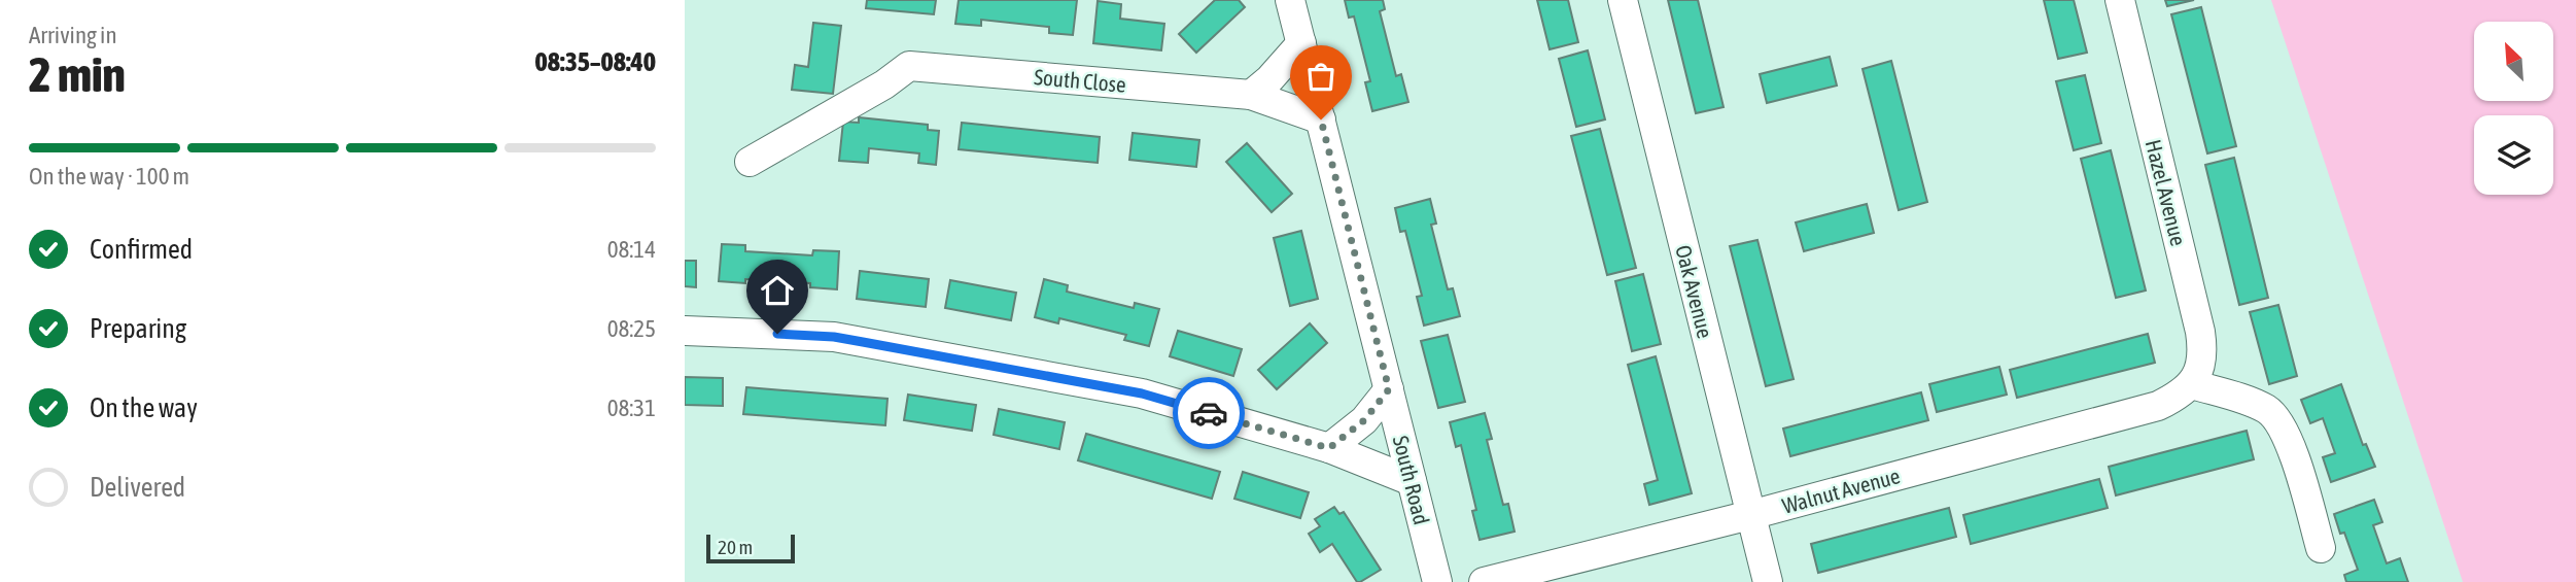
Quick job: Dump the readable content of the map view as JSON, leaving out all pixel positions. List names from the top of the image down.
{
  "streets": {
    "street": [
      "South Close",
      "Hazel Avenue",
      "Oak Avenue",
      "South Road",
      "Walnut Avenue"
    ]
  },
  "crossings": [
    ["South Close", "South Road"],
    ["Hazel Avenue", "Walnut Avenue"],
    ["Oak Avenue", "Walnut Avenue"]
  ],
  "scale_bar": "20 m",
  "north": "top left",
  "page": {
    "heading": ["2 min", "Arriving in", "08:35–08:40"],
    "bar": "On the way · 100 m",
    "list": [
      ["Confirmed", "08:14"],
      ["Preparing", "08:25"],
      ["On the way", "08:31"],
      "Delivered"
    ],
    "scale": "20 m"
  }
}
